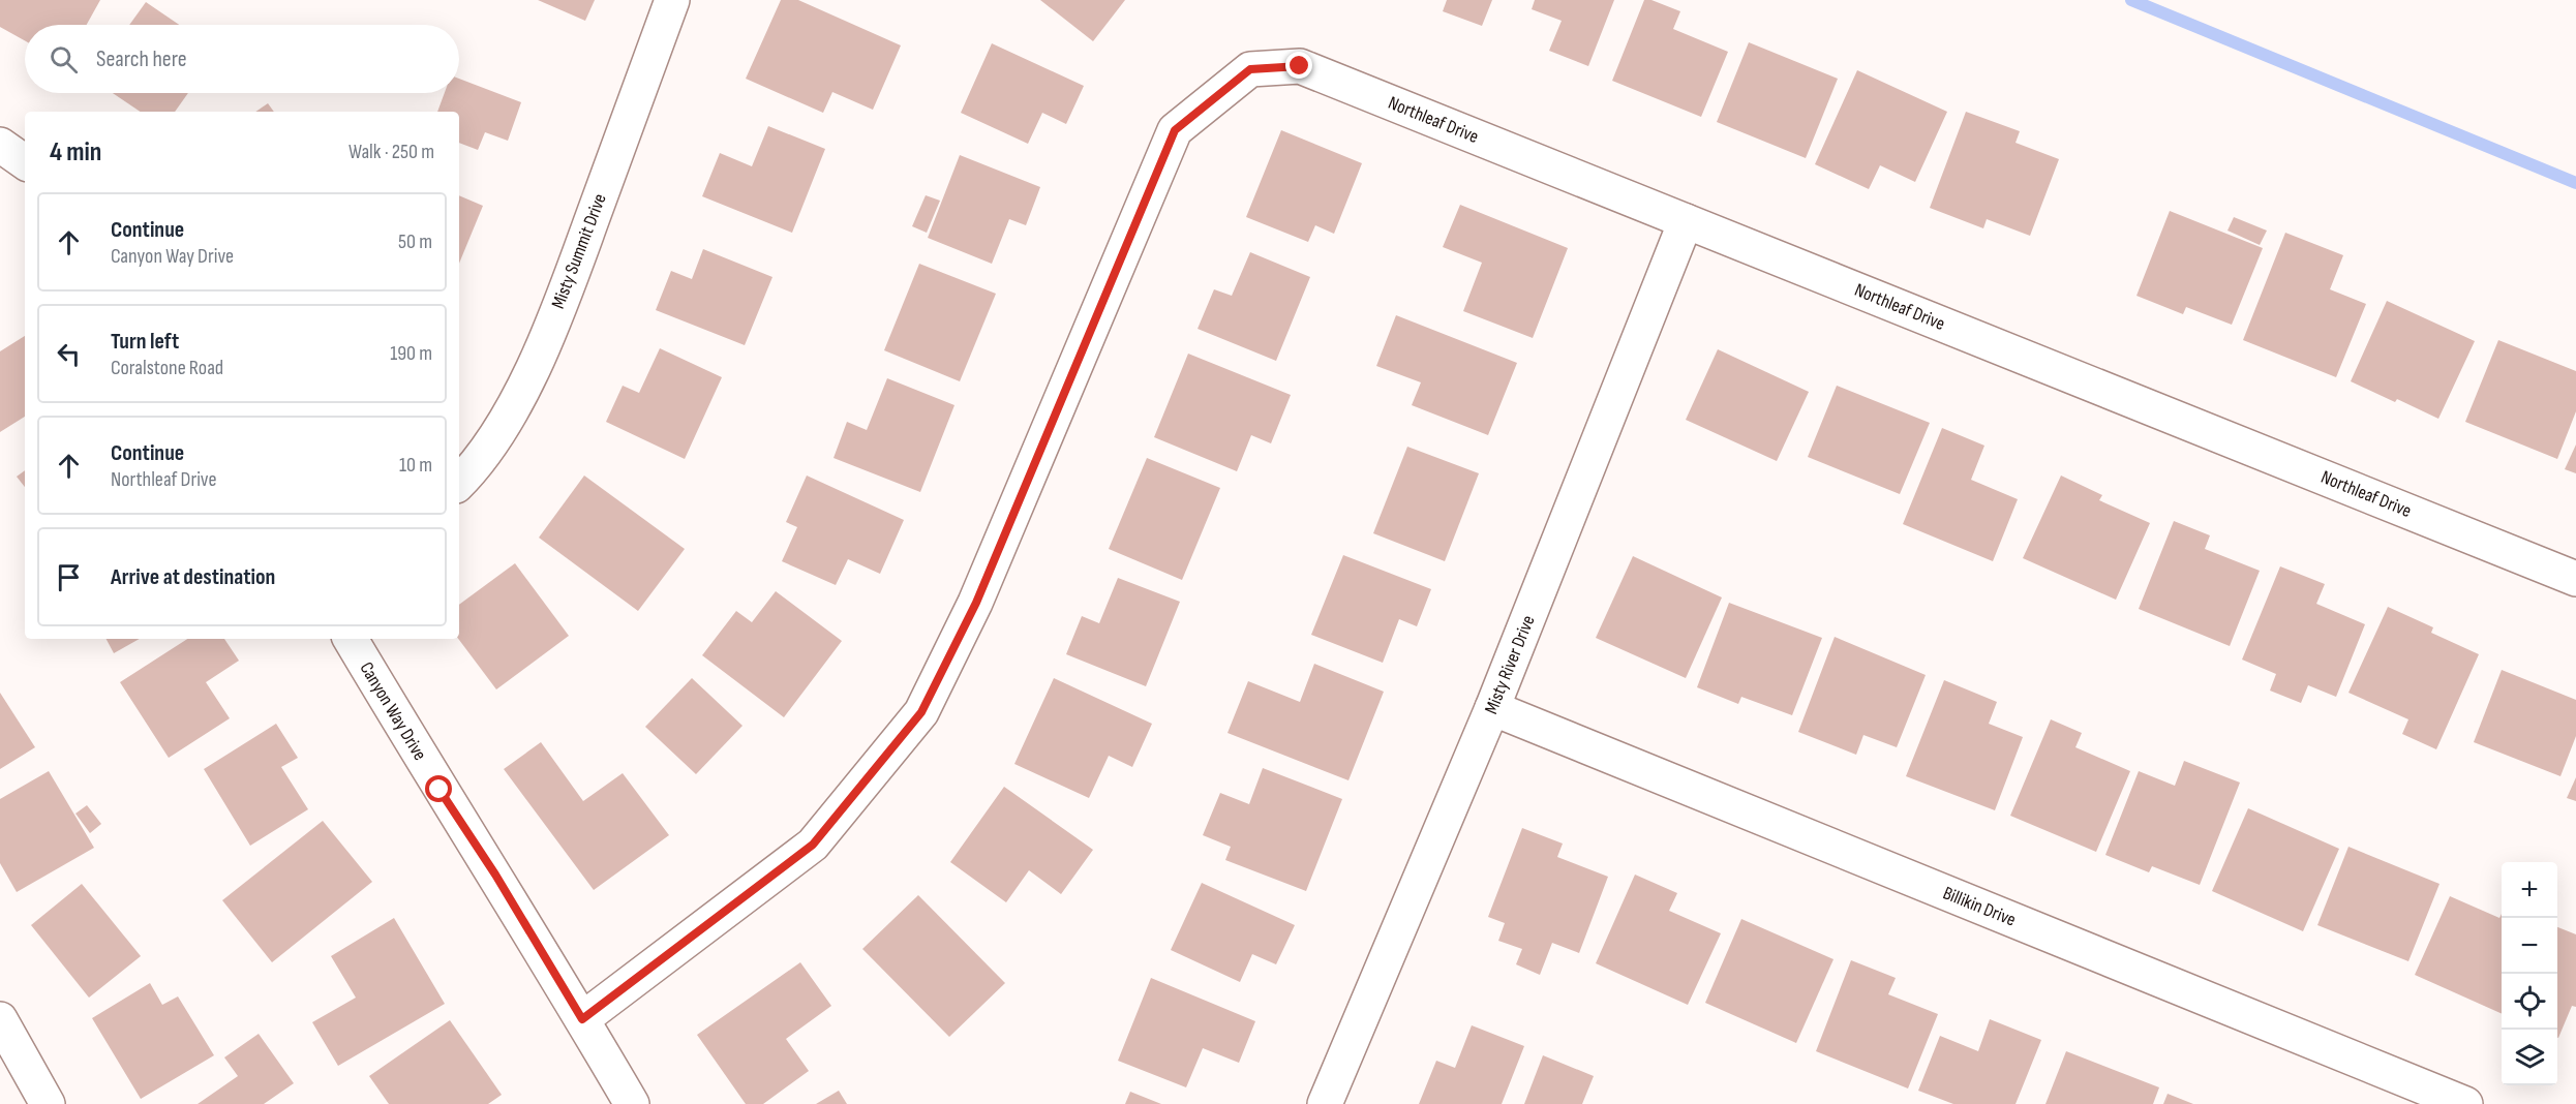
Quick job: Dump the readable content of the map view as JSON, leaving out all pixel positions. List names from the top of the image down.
{
  "streets": {
    "street": [
      "Northleaf Drive",
      "Misty Summit Drive",
      "Misty River Drive",
      "Canyon Way Drive",
      "Billikin Drive"
    ]
  },
  "crossings": [
    ["Northleaf Drive", "Misty River Drive"],
    ["Northleaf Drive", "Canyon Way Drive"],
    ["Misty River Drive", "Billikin Drive"]
  ],
  "page": {
    "search": "Search here",
    "heading": ["4 min", "Walk · 250 m"],
    "list": [
      ["Continue", "Canyon Way Drive", "50 m"],
      ["Turn left", "Coralstone Road", "190 m"],
      ["Continue", "Northleaf Drive", "10 m"],
      "Arrive at destination"
    ],
    "map_buttons": ["+", "−"]
  }
}
